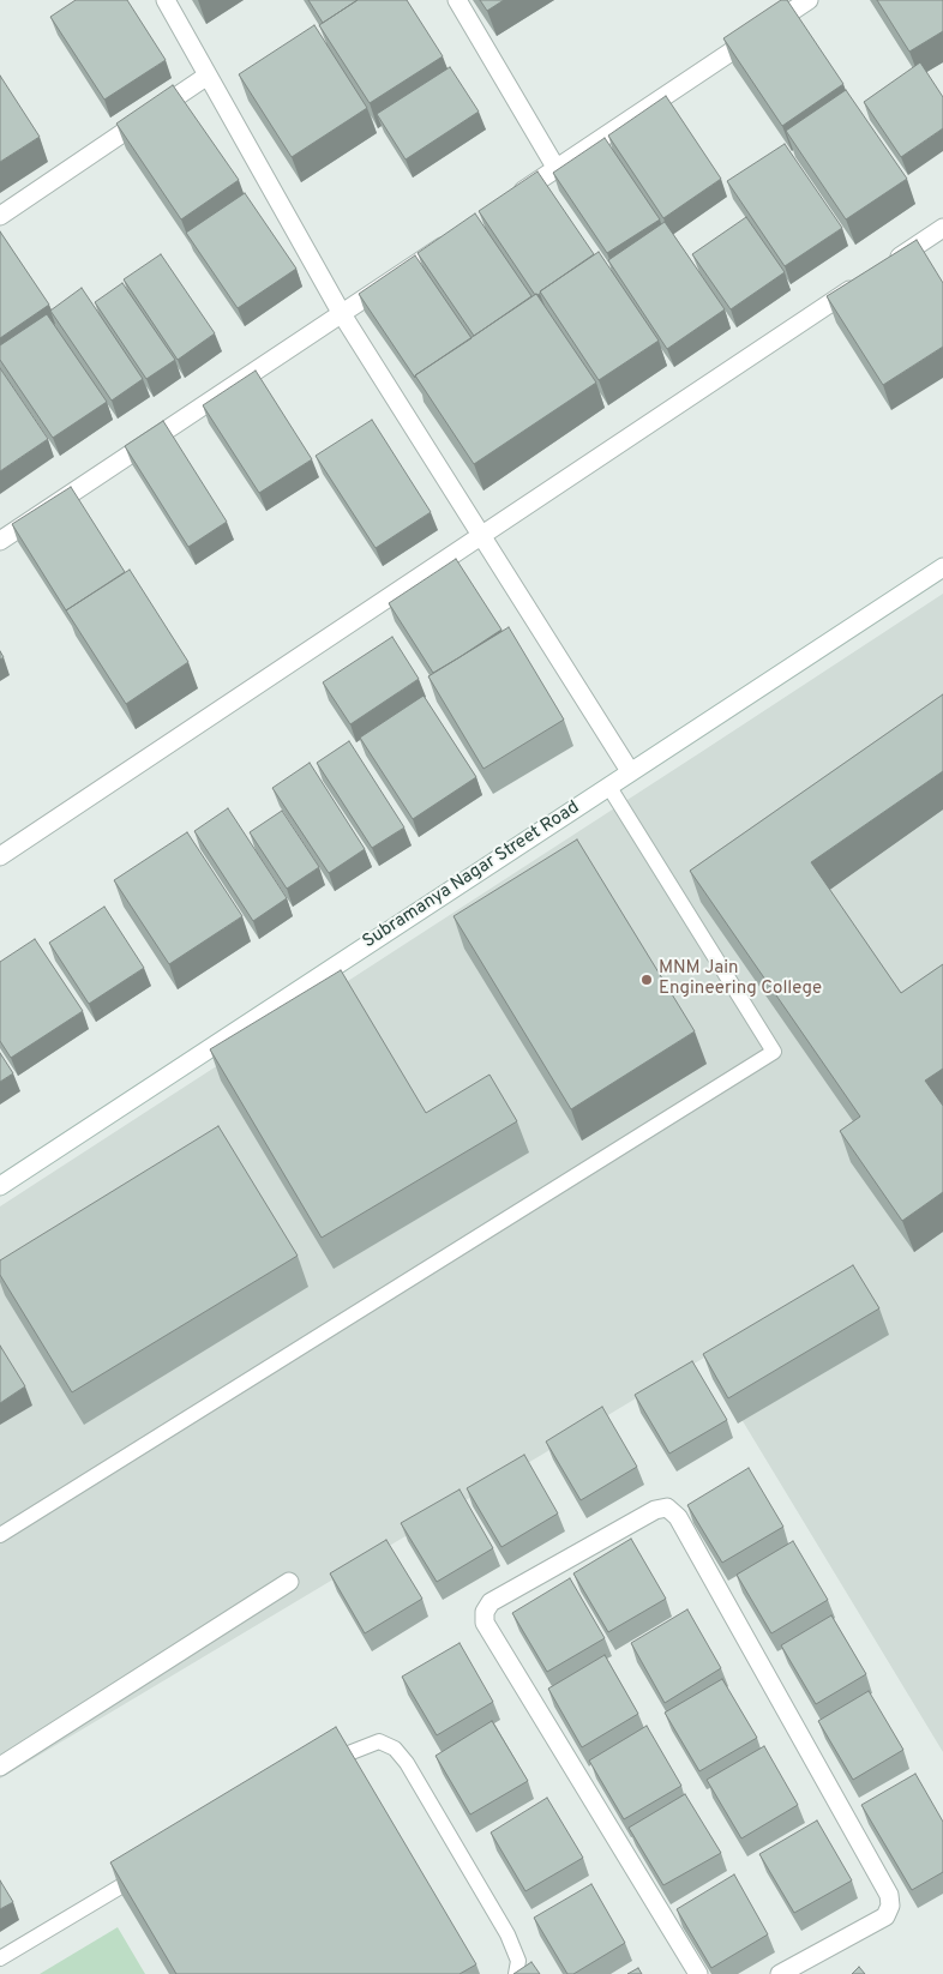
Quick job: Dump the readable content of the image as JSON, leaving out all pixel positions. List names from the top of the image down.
{
  "streets": {
    "street": ["Subramanya Nagar Street Road"]
  },
  "places": ["MNM Jain Engineering College"]
}
